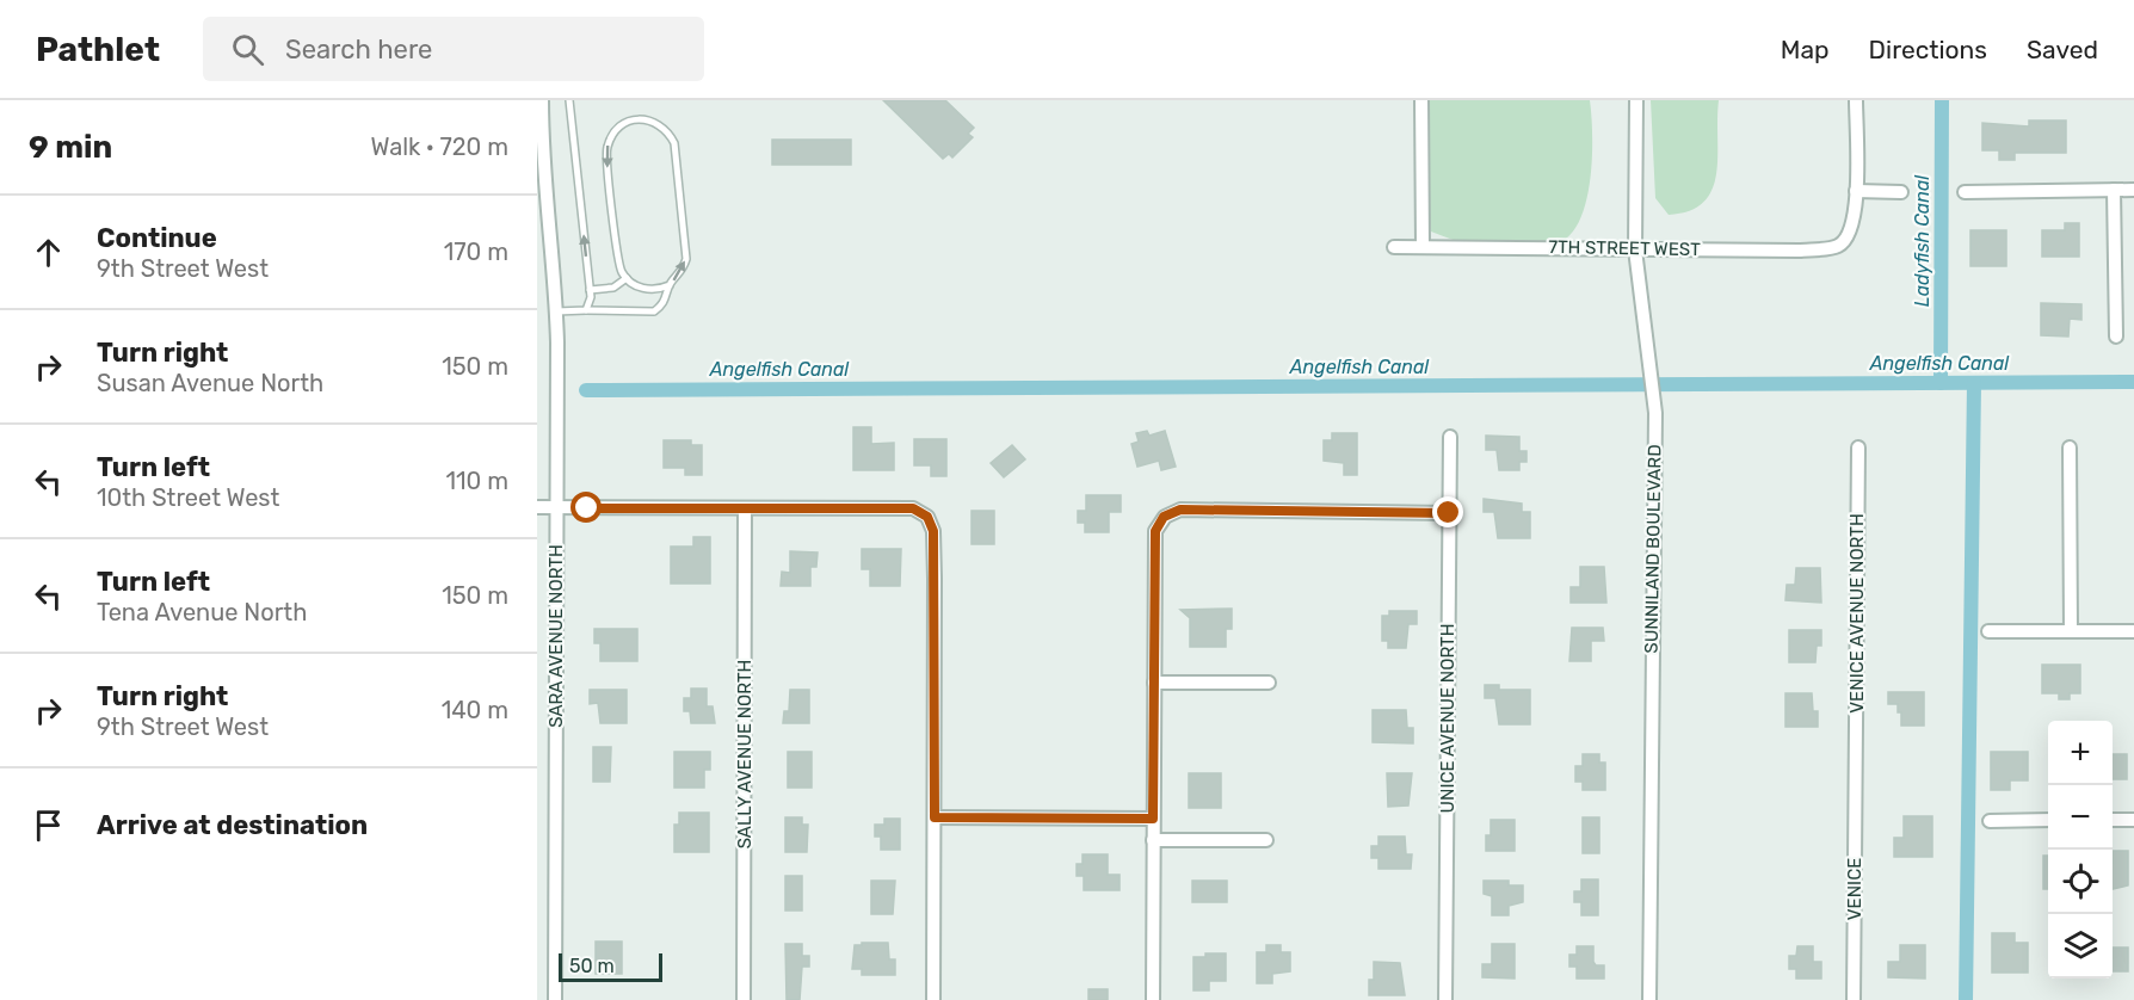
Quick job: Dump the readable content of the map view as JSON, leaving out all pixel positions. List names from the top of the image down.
{
  "streets": {
    "street": [
      "7TH STREET WEST",
      "SUNNILAND BOULEVARD",
      "VENICE AVENUE NORTH",
      "SARA AVENUE NORTH",
      "UNICE AVENUE NORTH",
      "SALLY AVENUE NORTH",
      "VENICE"
    ]
  },
  "crossings": [
    ["7TH STREET WEST", "SUNNILAND BOULEVARD"],
    ["VENICE AVENUE NORTH", "VENICE"]
  ],
  "water": ["Ladyfish Canal", "Angelfish Canal"],
  "scale_bar": "50 m",
  "page": {
    "header": "Pathlet",
    "search": "Search here",
    "nav": ["Map", "Directions", "Saved"],
    "heading": ["9 min", "Walk · 720 m"],
    "list": [
      ["Continue", "9th Street West", "170 m"],
      ["Turn right", "Susan Avenue North", "150 m"],
      ["Turn left", "10th Street West", "110 m"],
      ["Turn left", "Tena Avenue North", "150 m"],
      ["Turn right", "9th Street West", "140 m"],
      "Arrive at destination"
    ],
    "map_buttons": ["+", "−"],
    "scale": "50 m"
  }
}
